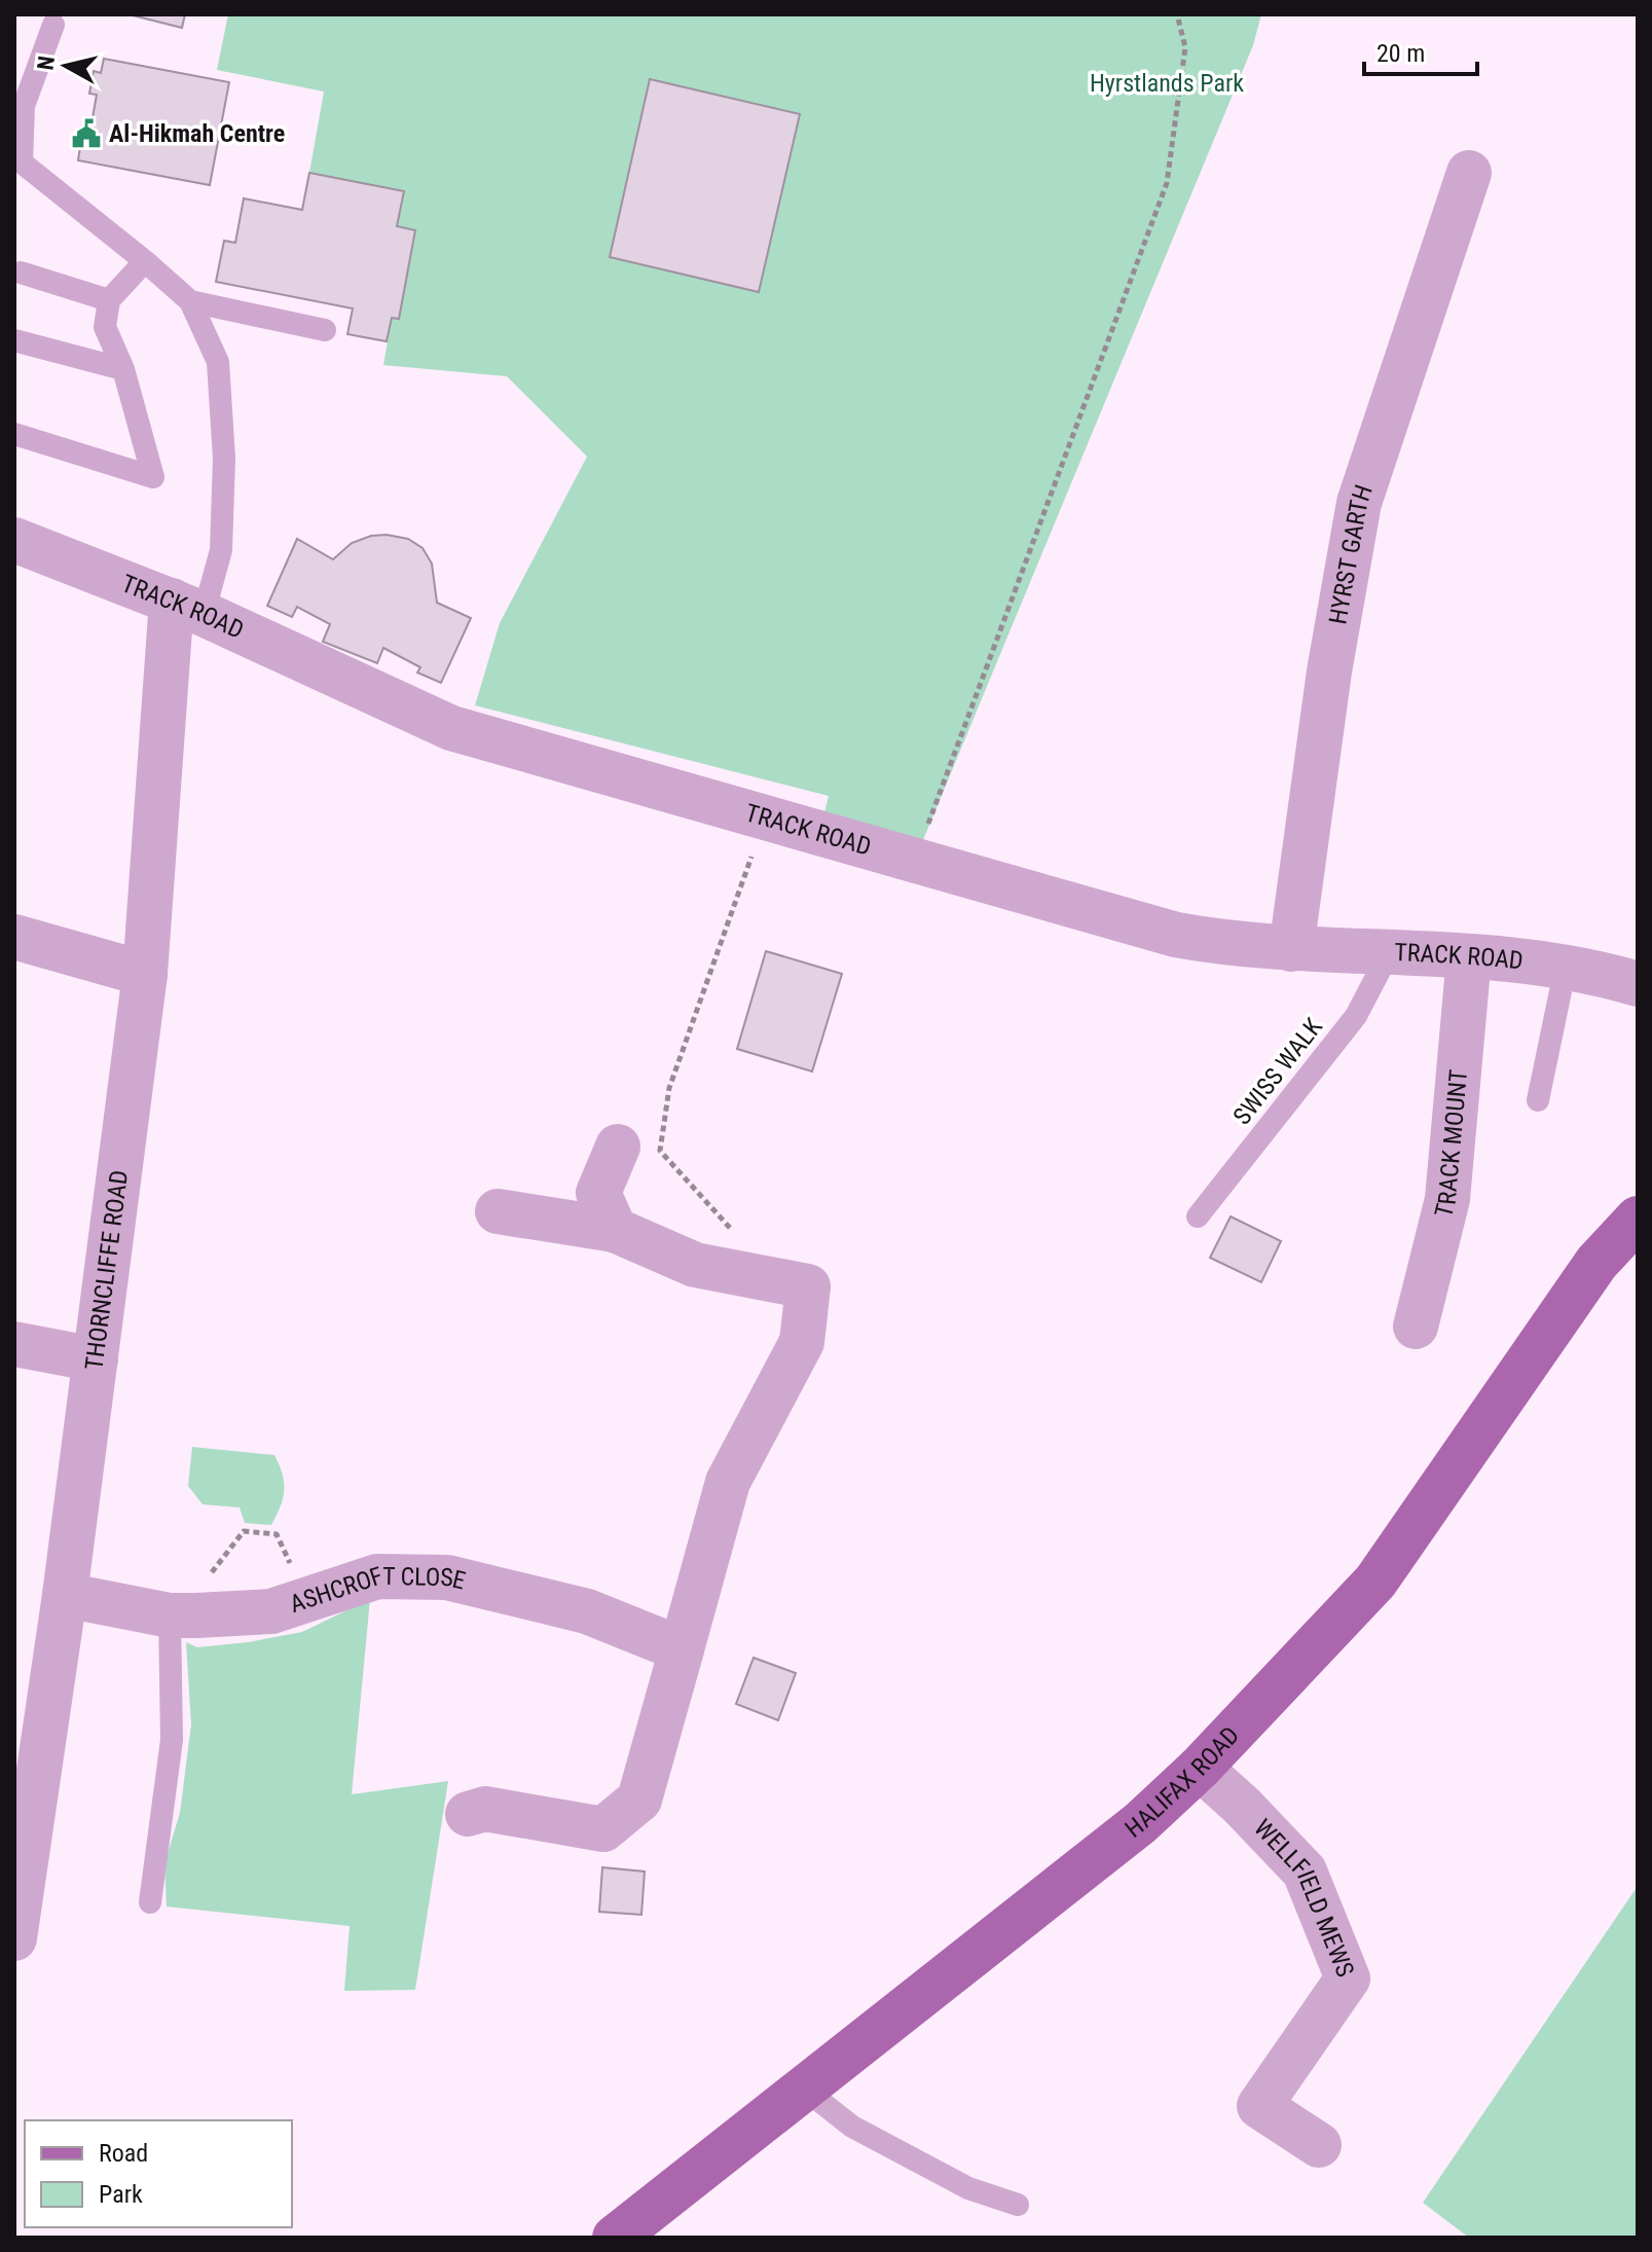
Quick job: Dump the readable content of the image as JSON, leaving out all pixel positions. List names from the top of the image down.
{
  "streets": {
    "main road": ["HALIFAX ROAD"],
    "street": [
      "HYRST GARTH",
      "TRACK ROAD",
      "TRACK MOUNT",
      "THORNCLIFFE ROAD",
      "ASHCROFT CLOSE",
      "WELLFIELD MEWS"
    ],
    "lane": ["SWISS WALK"]
  },
  "crossings": [
    ["HYRST GARTH", "TRACK ROAD"],
    ["TRACK ROAD", "SWISS WALK"],
    ["TRACK ROAD", "TRACK MOUNT"],
    ["TRACK ROAD", "THORNCLIFFE ROAD"],
    ["THORNCLIFFE ROAD", "ASHCROFT CLOSE"],
    ["HALIFAX ROAD", "WELLFIELD MEWS"]
  ],
  "parks": ["Hyrstlands Park"],
  "places": {
    "public building": ["Al-Hikmah Centre"]
  },
  "legend": ["Road", "Park"],
  "scale_bar": "20 m",
  "north": "left"
}
